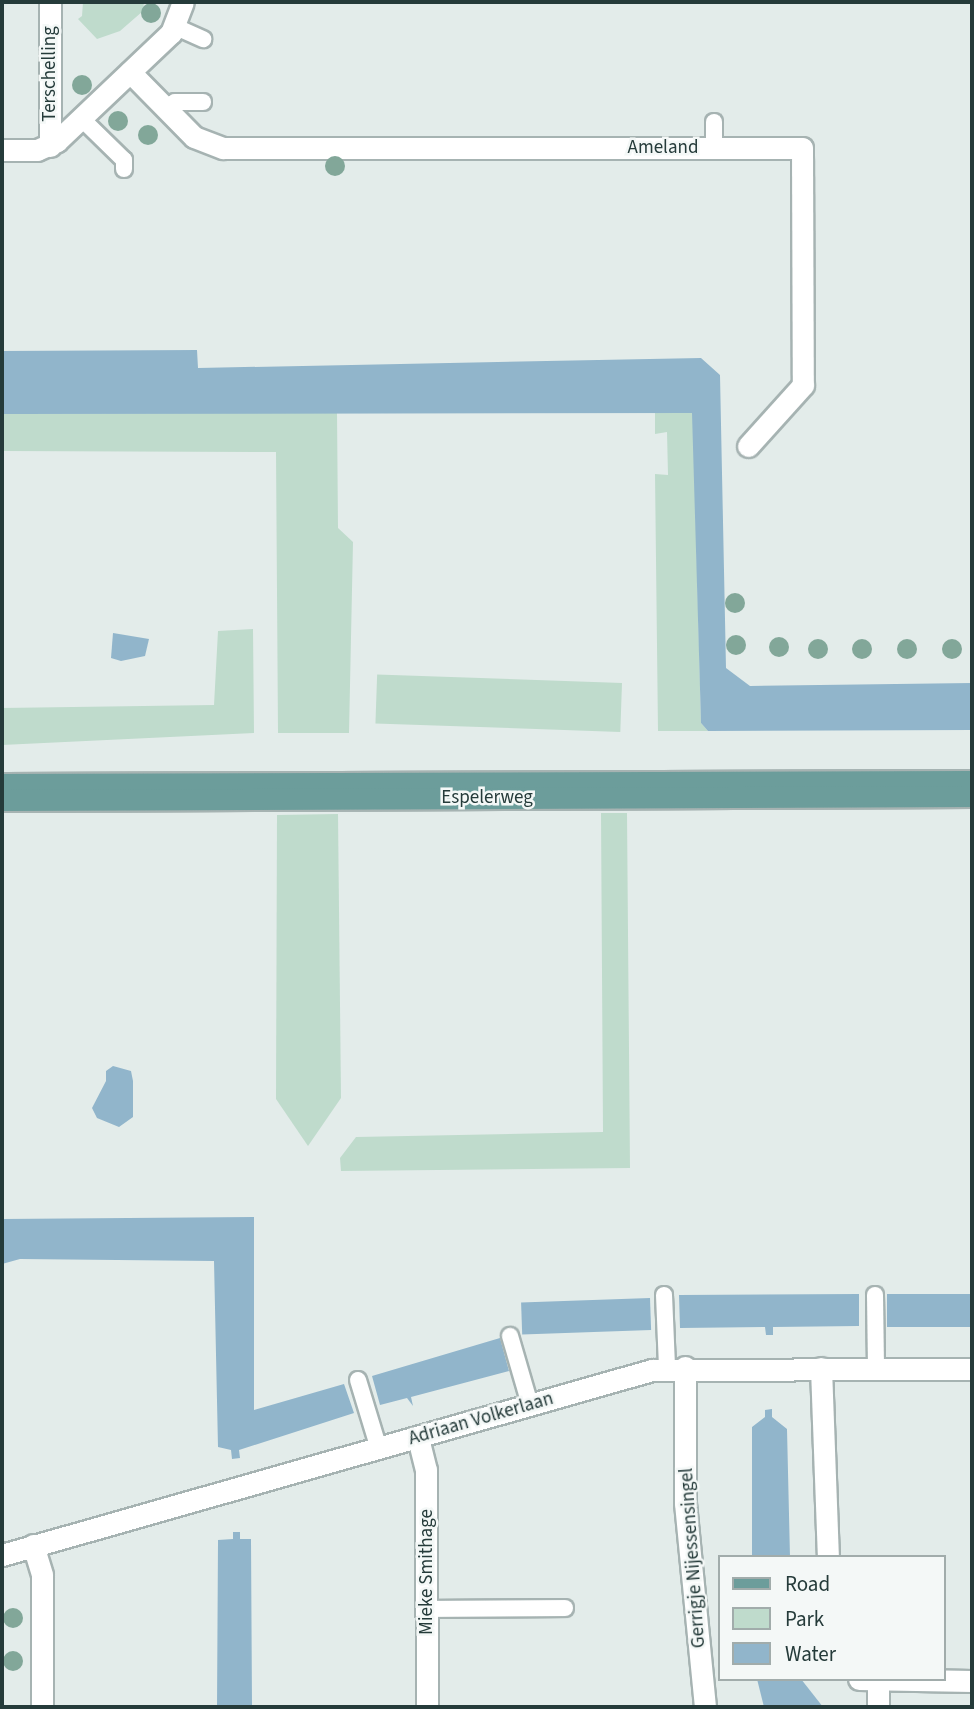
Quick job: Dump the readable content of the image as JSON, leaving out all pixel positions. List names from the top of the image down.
{
  "streets": {
    "main road": ["Espelerweg"],
    "street": [
      "Terschelling",
      "Ameland",
      "Adriaan Volkerlaan",
      "Gerrigje Nijessensingel",
      "Mieke Smithage"
    ]
  },
  "crossings": [
    ["Adriaan Volkerlaan", "Gerrigje Nijessensingel"],
    ["Adriaan Volkerlaan", "Mieke Smithage"]
  ],
  "legend": ["Road", "Park", "Water"]
}
